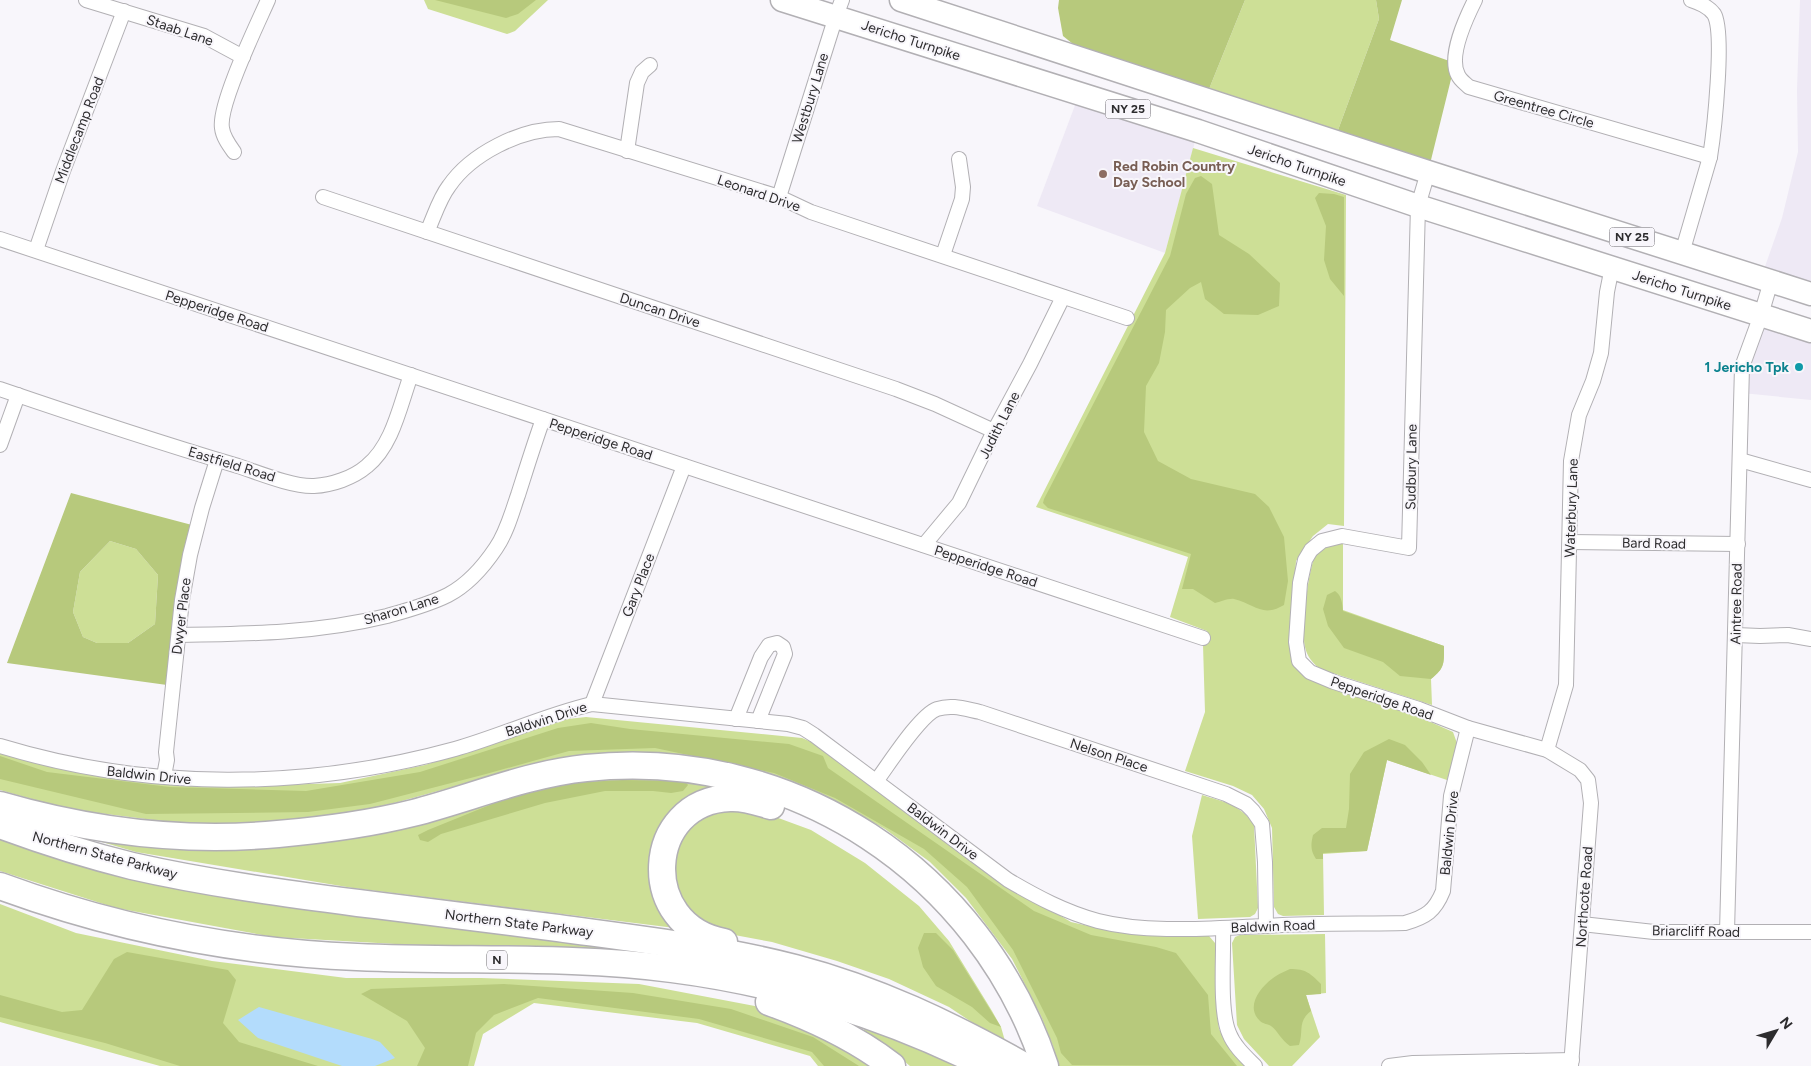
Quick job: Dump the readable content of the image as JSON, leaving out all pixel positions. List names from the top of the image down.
{
  "streets": {
    "highway": ["Northern State Parkway", "N"],
    "main road": ["Jericho Turnpike", "NY 25"],
    "street": [
      "Staab Lane",
      "Westbury Lane",
      "Greentree Circle",
      "Middlecamp Road",
      "Leonard Drive",
      "Duncan Drive",
      "Pepperidge Road",
      "Judith Lane",
      "Eastfield Road",
      "Sudbury Lane",
      "Waterbury Lane",
      "Bard Road",
      "Gary Place",
      "Aintree Road",
      "Sharon Lane",
      "Dwyer Place",
      "Baldwin Drive",
      "Nelson Place",
      "Northcote Road",
      "Baldwin Road",
      "Briarcliff Road"
    ]
  },
  "crossings": [
    ["Staab Lane", "Middlecamp Road"],
    ["Jericho Turnpike", "Westbury Lane"],
    ["Jericho Turnpike", "Sudbury Lane"],
    ["Jericho Turnpike", "Waterbury Lane"],
    ["Jericho Turnpike", "Aintree Road"],
    ["Westbury Lane", "Leonard Drive"],
    ["NY 25", "Sudbury Lane"],
    ["NY 25", "Aintree Road"],
    ["Middlecamp Road", "Pepperidge Road"],
    ["Leonard Drive", "Duncan Drive"],
    ["Leonard Drive", "Judith Lane"],
    ["Duncan Drive", "Judith Lane"],
    ["Pepperidge Road", "Judith Lane"],
    ["Pepperidge Road", "Eastfield Road"],
    ["Pepperidge Road", "Sudbury Lane"],
    ["Pepperidge Road", "Gary Place"],
    ["Pepperidge Road", "Sharon Lane"],
    ["Pepperidge Road", "Baldwin Drive"],
    ["Eastfield Road", "Dwyer Place"],
    ["Waterbury Lane", "Bard Road"],
    ["Waterbury Lane", "Northcote Road"],
    ["Bard Road", "Aintree Road"],
    ["Gary Place", "Baldwin Drive"],
    ["Aintree Road", "Briarcliff Road"],
    ["Sharon Lane", "Dwyer Place"],
    ["Dwyer Place", "Baldwin Drive"],
    ["Baldwin Drive", "Nelson Place"],
    ["Baldwin Drive", "Baldwin Road"],
    ["Nelson Place", "Baldwin Road"],
    ["Northcote Road", "Briarcliff Road"]
  ],
  "places": ["Red Robin Country Day School", "1 Jericho Tpk"],
  "north": "top right"
}
